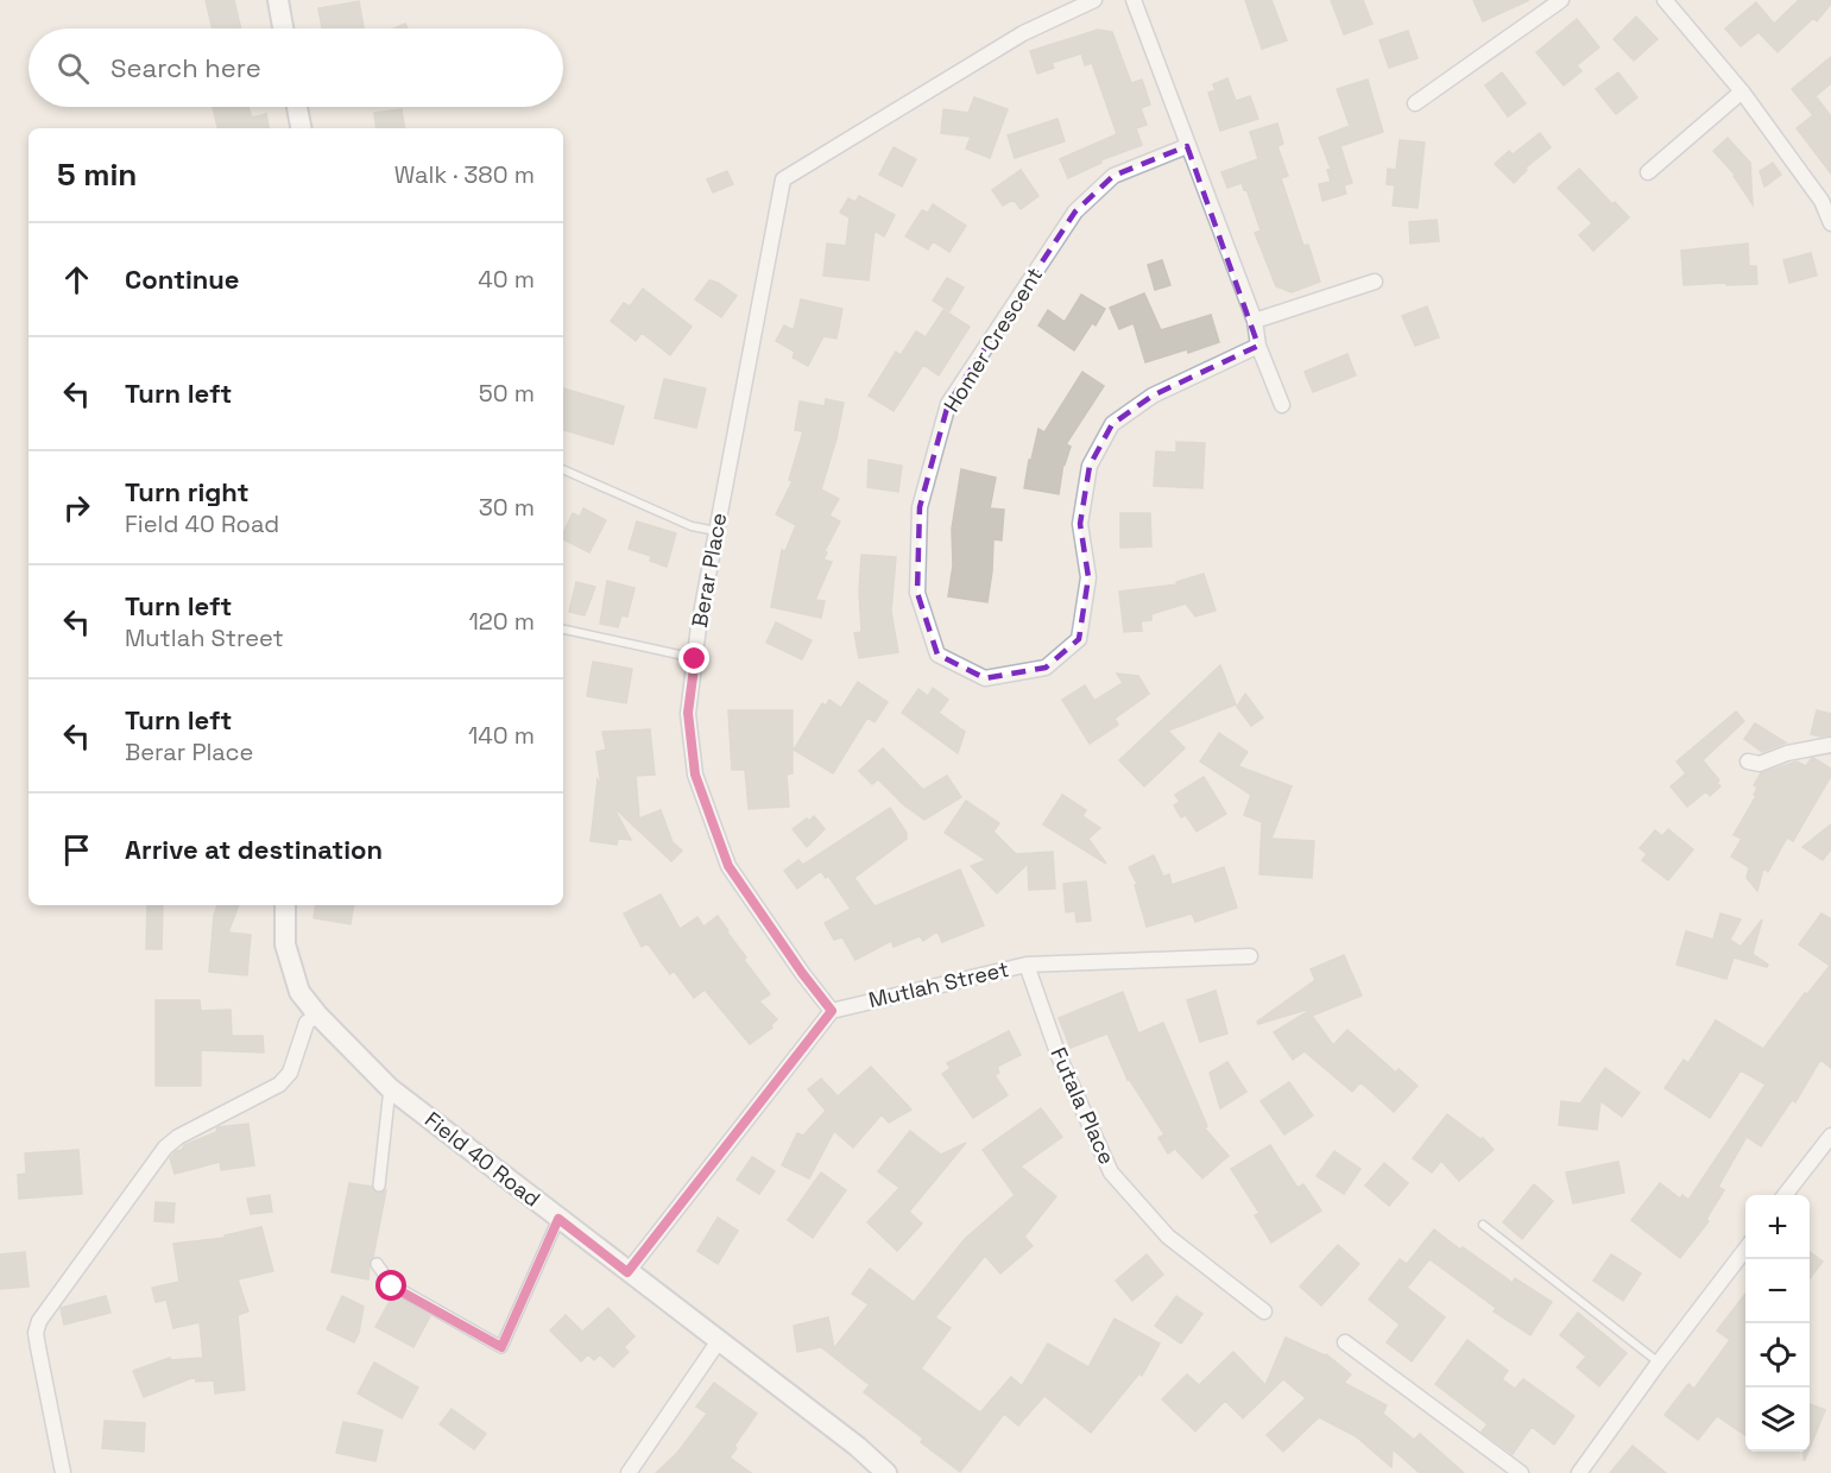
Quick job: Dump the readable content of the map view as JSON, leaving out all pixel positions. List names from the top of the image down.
{
  "streets": {
    "street": [
      "Homer Crescent",
      "Berar Place",
      "Mutlah Street",
      "Futala Place",
      "Field 40 Road"
    ]
  },
  "crossings": [
    ["Berar Place", "Mutlah Street"],
    ["Mutlah Street", "Futala Place"]
  ],
  "page": {
    "search": "Search here",
    "heading": ["5 min", "Walk · 380 m"],
    "list": [
      ["Continue", "40 m"],
      ["Turn left", "50 m"],
      ["Turn right", "Field 40 Road", "30 m"],
      ["Turn left", "Mutlah Street", "120 m"],
      ["Turn left", "Berar Place", "140 m"],
      "Arrive at destination"
    ],
    "map_buttons": ["+", "−"]
  }
}
